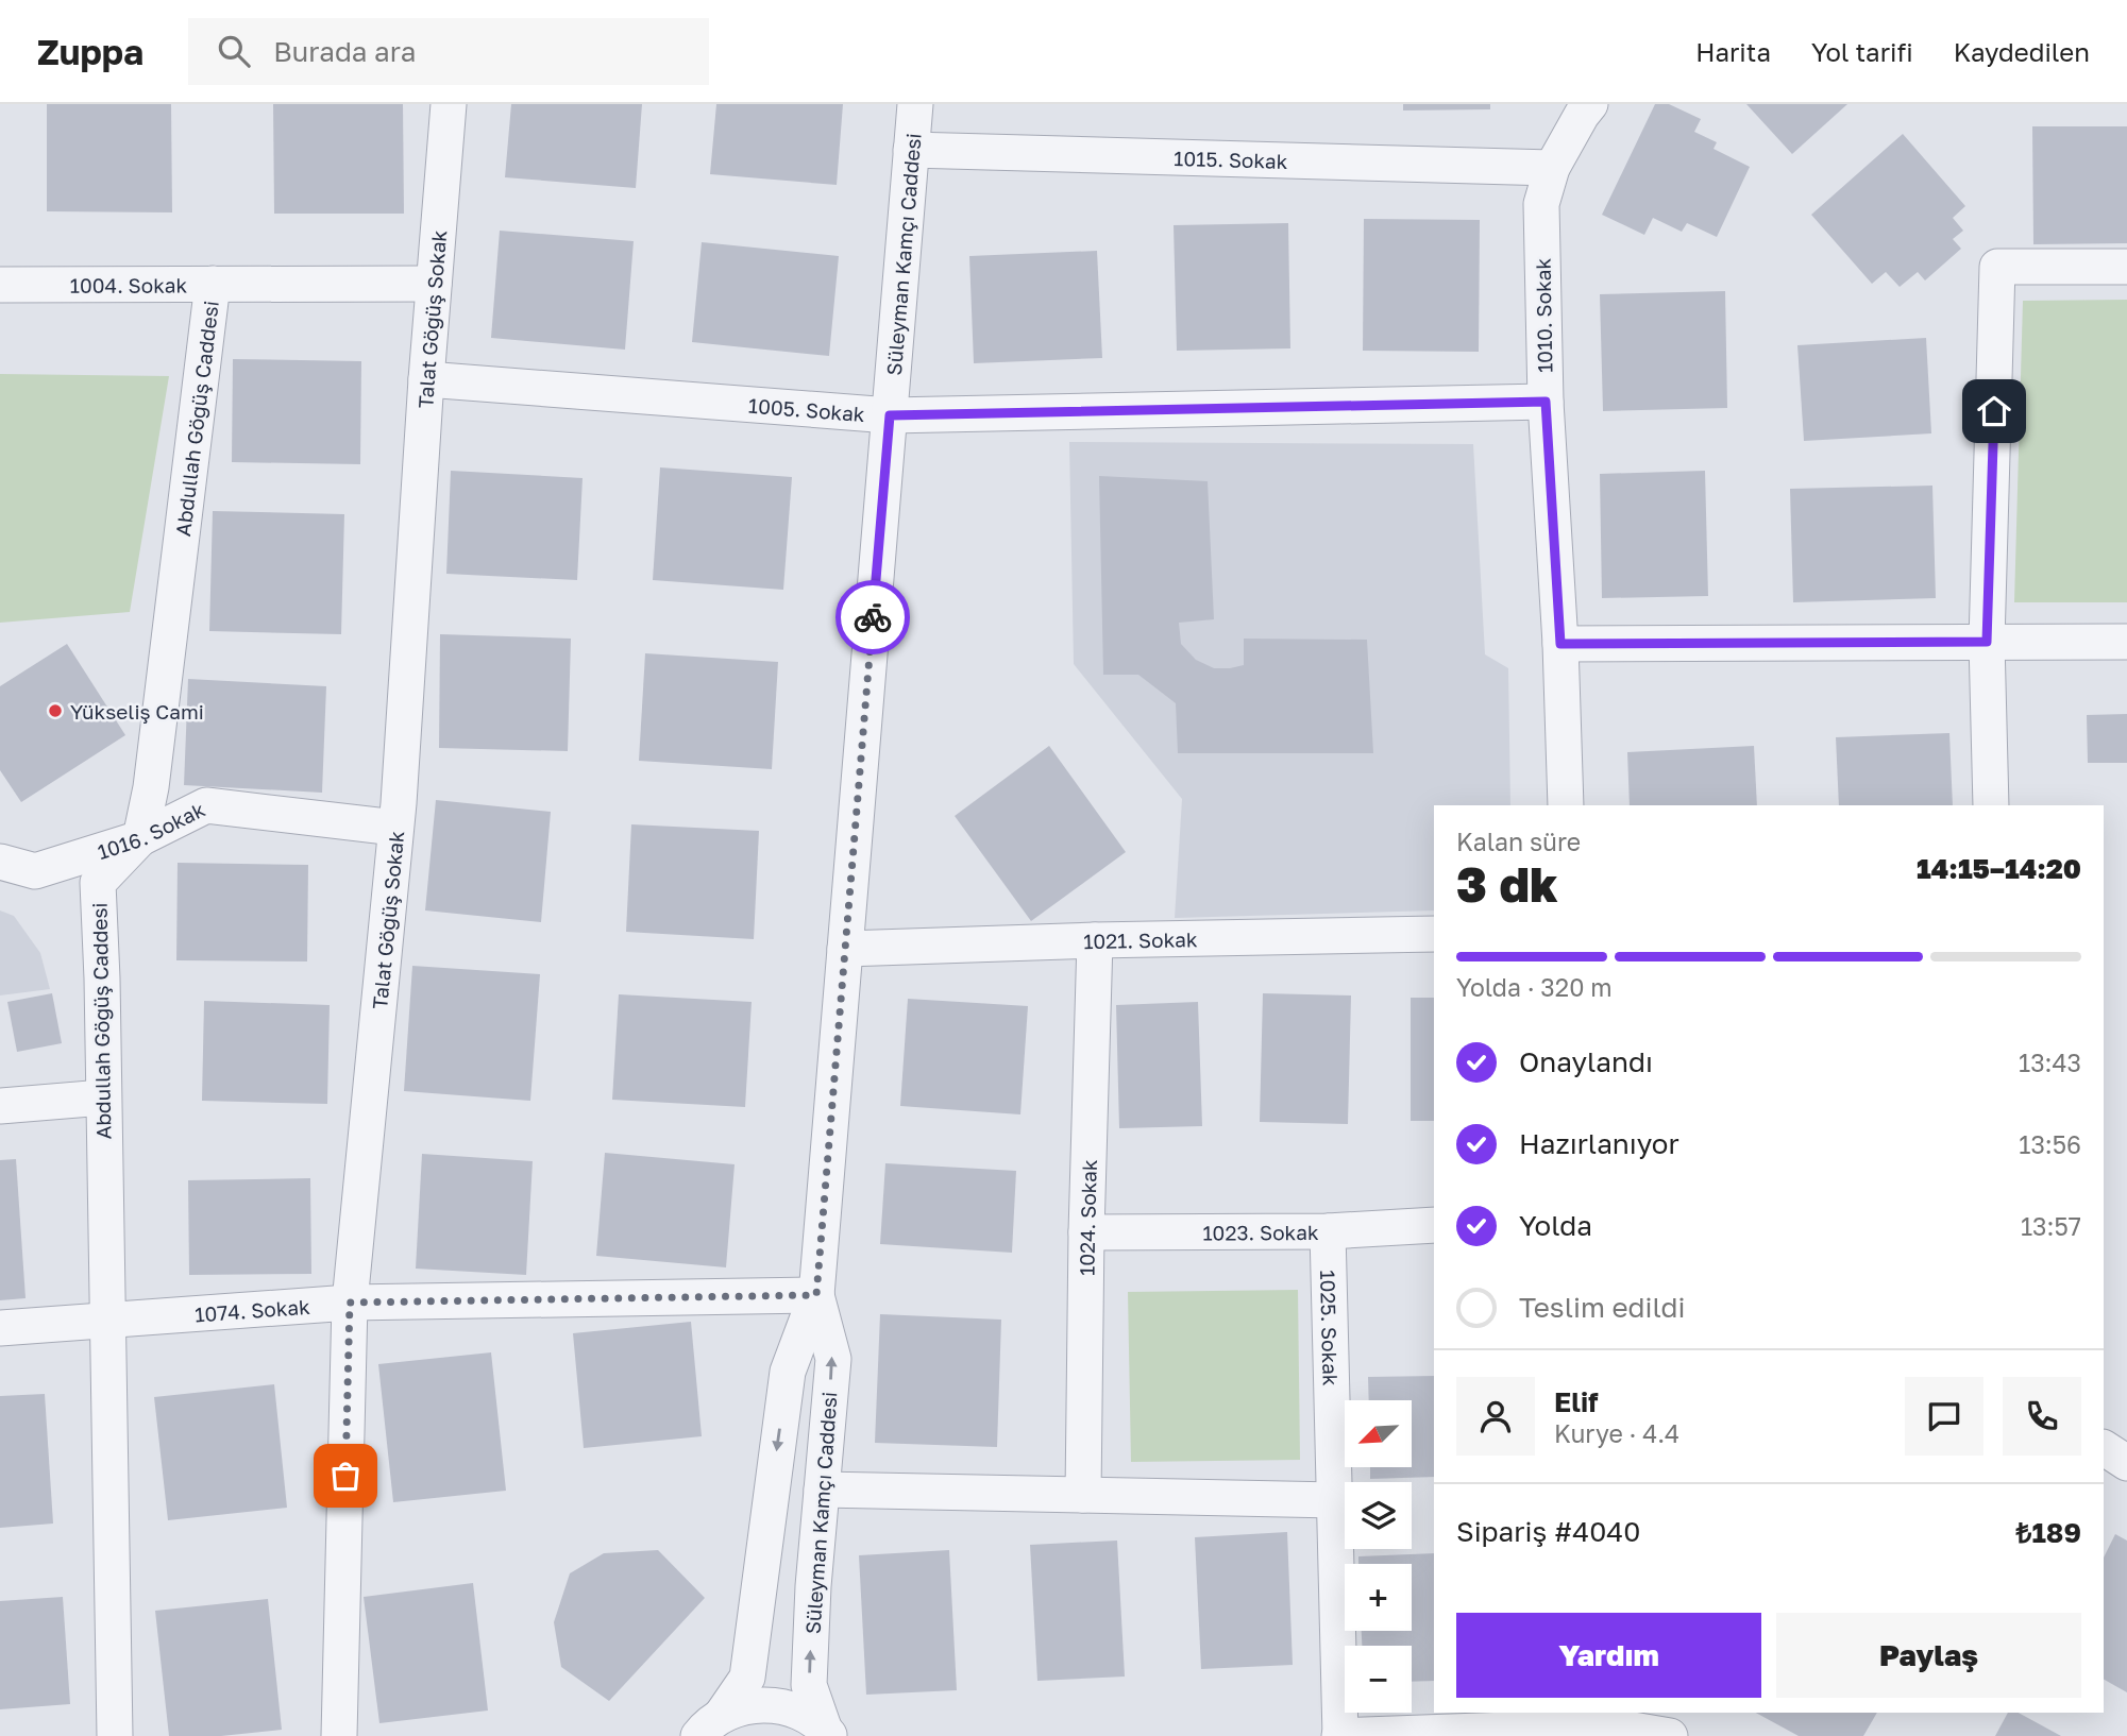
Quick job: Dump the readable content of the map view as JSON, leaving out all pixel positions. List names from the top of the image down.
{
  "streets": {
    "street": [
      "1015. Sokak",
      "Süleyman Kamçı Caddesi",
      "1004. Sokak",
      "1010. Sokak",
      "Talat Göğüş Sokak",
      "1005. Sokak",
      "Abdullah Göğüş Caddesi",
      "1016. Sokak",
      "1021. Sokak",
      "1024. Sokak",
      "1023. Sokak",
      "1074. Sokak",
      "1025. Sokak"
    ]
  },
  "crossings": [
    ["1015. Sokak", "Süleyman Kamçı Caddesi"],
    ["1015. Sokak", "1010. Sokak"],
    ["Süleyman Kamçı Caddesi", "1005. Sokak"],
    ["Süleyman Kamçı Caddesi", "1021. Sokak"],
    ["Süleyman Kamçı Caddesi", "1074. Sokak"],
    ["1004. Sokak", "Talat Göğüş Sokak"],
    ["1004. Sokak", "Abdullah Göğüş Caddesi"],
    ["1010. Sokak", "1005. Sokak"],
    ["Talat Göğüş Sokak", "1005. Sokak"],
    ["Talat Göğüş Sokak", "1016. Sokak"],
    ["Talat Göğüş Sokak", "1074. Sokak"],
    ["Abdullah Göğüş Caddesi", "1016. Sokak"],
    ["Abdullah Göğüş Caddesi", "1074. Sokak"],
    ["1021. Sokak", "1024. Sokak"],
    ["1024. Sokak", "1023. Sokak"],
    ["1023. Sokak", "1025. Sokak"]
  ],
  "places": ["Yükseliş Cami"],
  "north": "bottom left",
  "page": {
    "header": "Zuppa",
    "search": "Burada ara",
    "nav": ["Harita", "Yol tarifi", "Kaydedilen"],
    "heading": ["3 dk", "Kalan süre", "14:15–14:20"],
    "panel": [
      "Elif",
      "Kurye · 4.4",
      "Sipariş #4040",
      "₺189"
    ],
    "bar": "Yolda · 320 m",
    "list": [
      ["Onaylandı", "13:43"],
      ["Hazırlanıyor", "13:56"],
      ["Yolda", "13:57"],
      "Teslim edildi"
    ],
    "map_buttons": ["+", "−"],
    "buttons": ["Yardım", "Paylaş"]
  }
}
